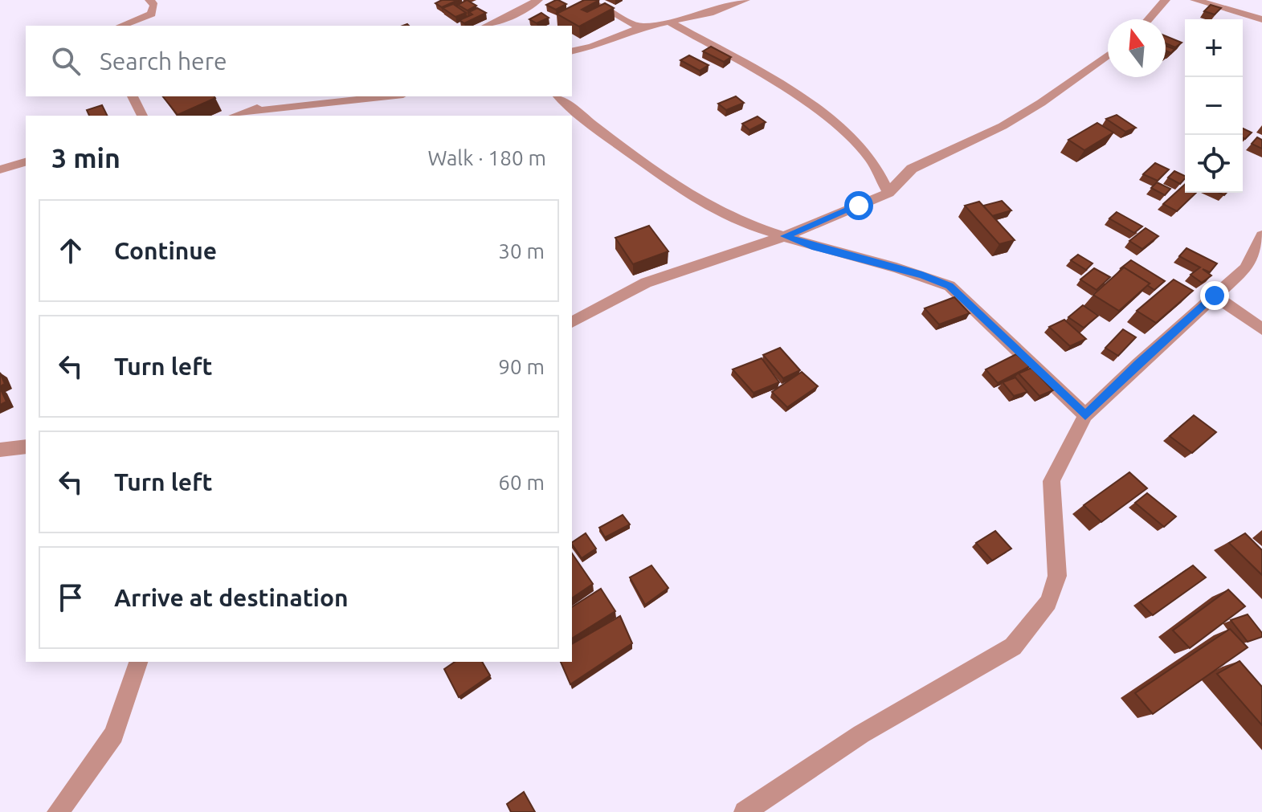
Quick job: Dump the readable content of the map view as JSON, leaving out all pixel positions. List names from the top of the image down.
{
  "north": "top",
  "page": {
    "map_buttons": ["+", "−"],
    "search": "Search here",
    "heading": ["3 min", "Walk · 180 m"],
    "list": [
      ["Continue", "30 m"],
      ["Turn left", "90 m"],
      ["Turn left", "60 m"],
      "Arrive at destination"
    ]
  }
}
